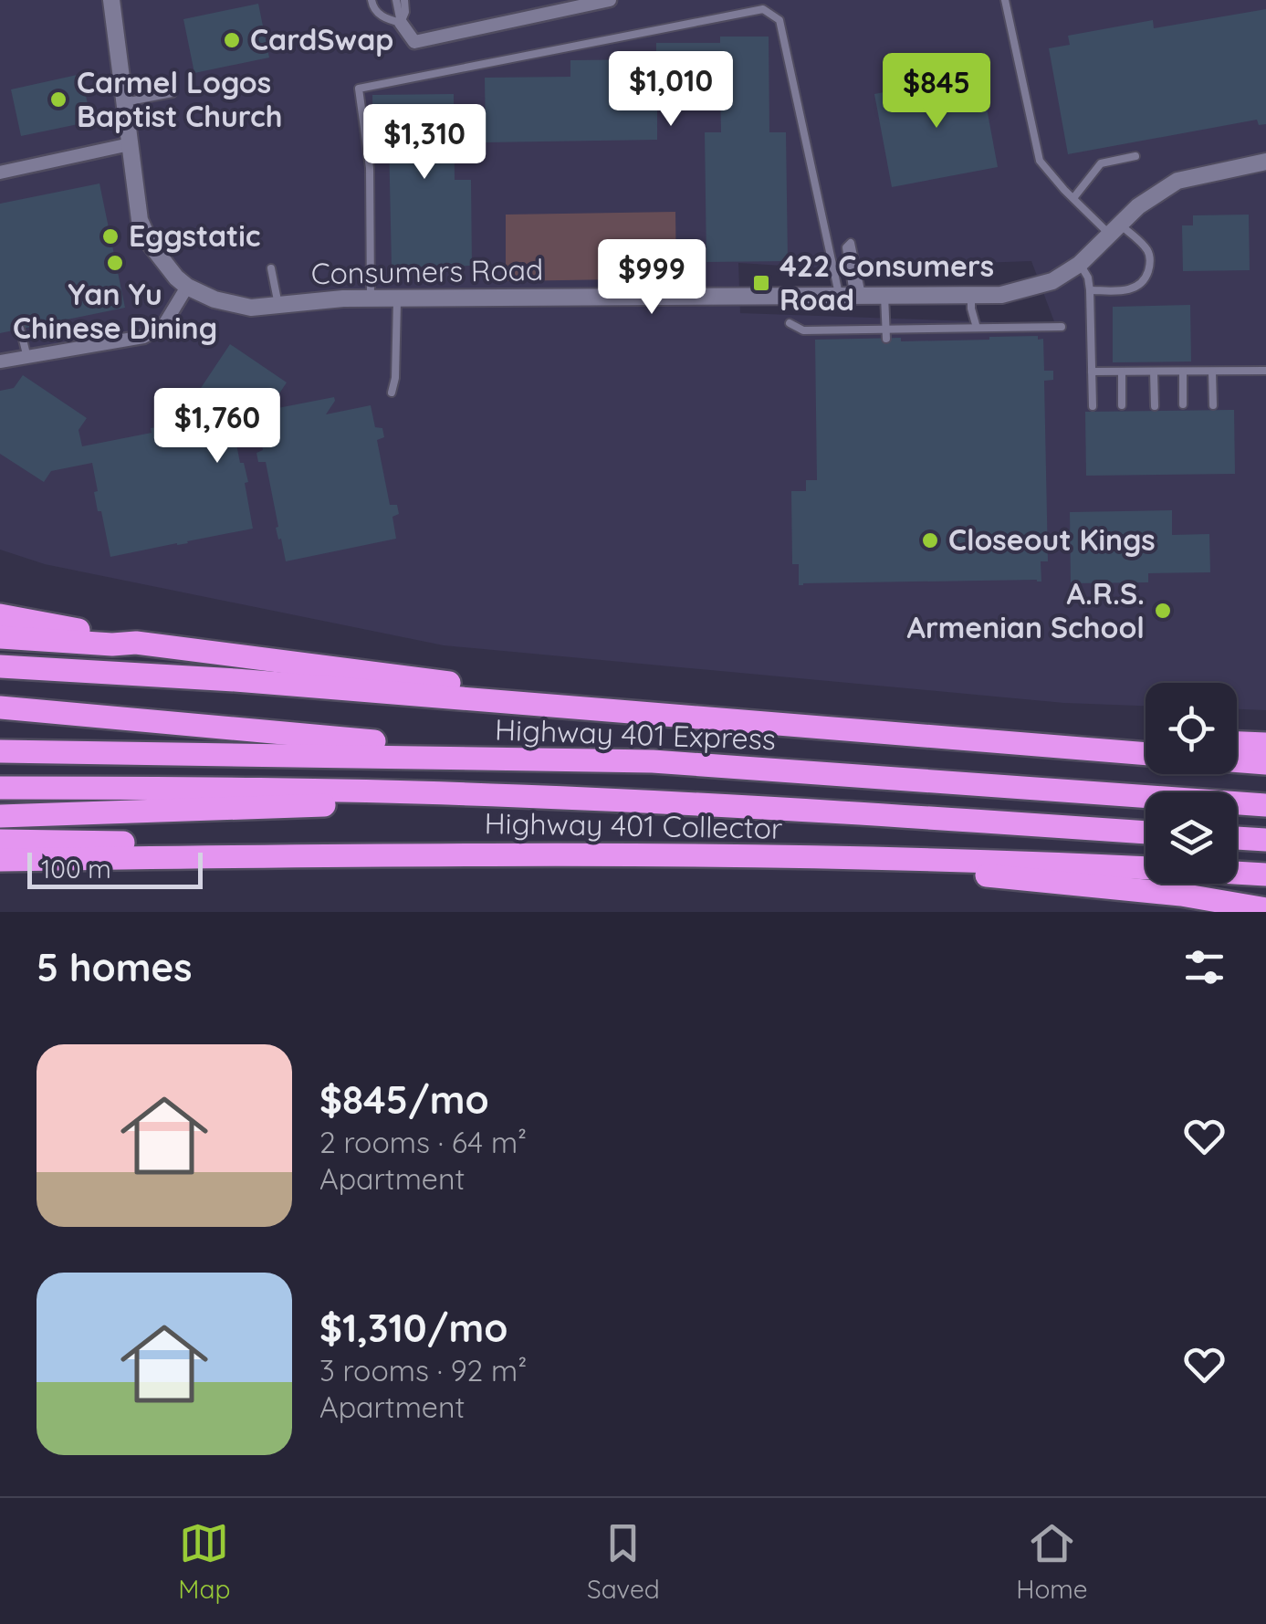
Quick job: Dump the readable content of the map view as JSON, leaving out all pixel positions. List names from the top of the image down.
{
  "streets": {
    "highway": ["Highway 401 Express", "Highway 401 Collector"],
    "street": ["Consumers Road"]
  },
  "places": {
    "other": [
      "CardSwap",
      "Carmel Logos Baptist Church",
      "Eggstatic",
      "Yan Yu Chinese Dining",
      "Closeout Kings",
      "A.R.S. Armenian School"
    ],
    "transit": ["422 Consumers Road"]
  },
  "scale_bar": "100 m",
  "page": {
    "price": [
      "$1,010",
      "$845",
      "$1,310",
      "$999",
      "$1,760"
    ],
    "scale": "100 m",
    "heading": "5 homes",
    "list": [
      {
        "name": "$845/mo",
        "note": "2 rooms · 64 m² · Apartment"
      },
      {
        "name": "$1,310/mo",
        "note": "3 rooms · 92 m² · Apartment"
      }
    ],
    "tabs": ["Map", "Saved", "Home"]
  }
}
